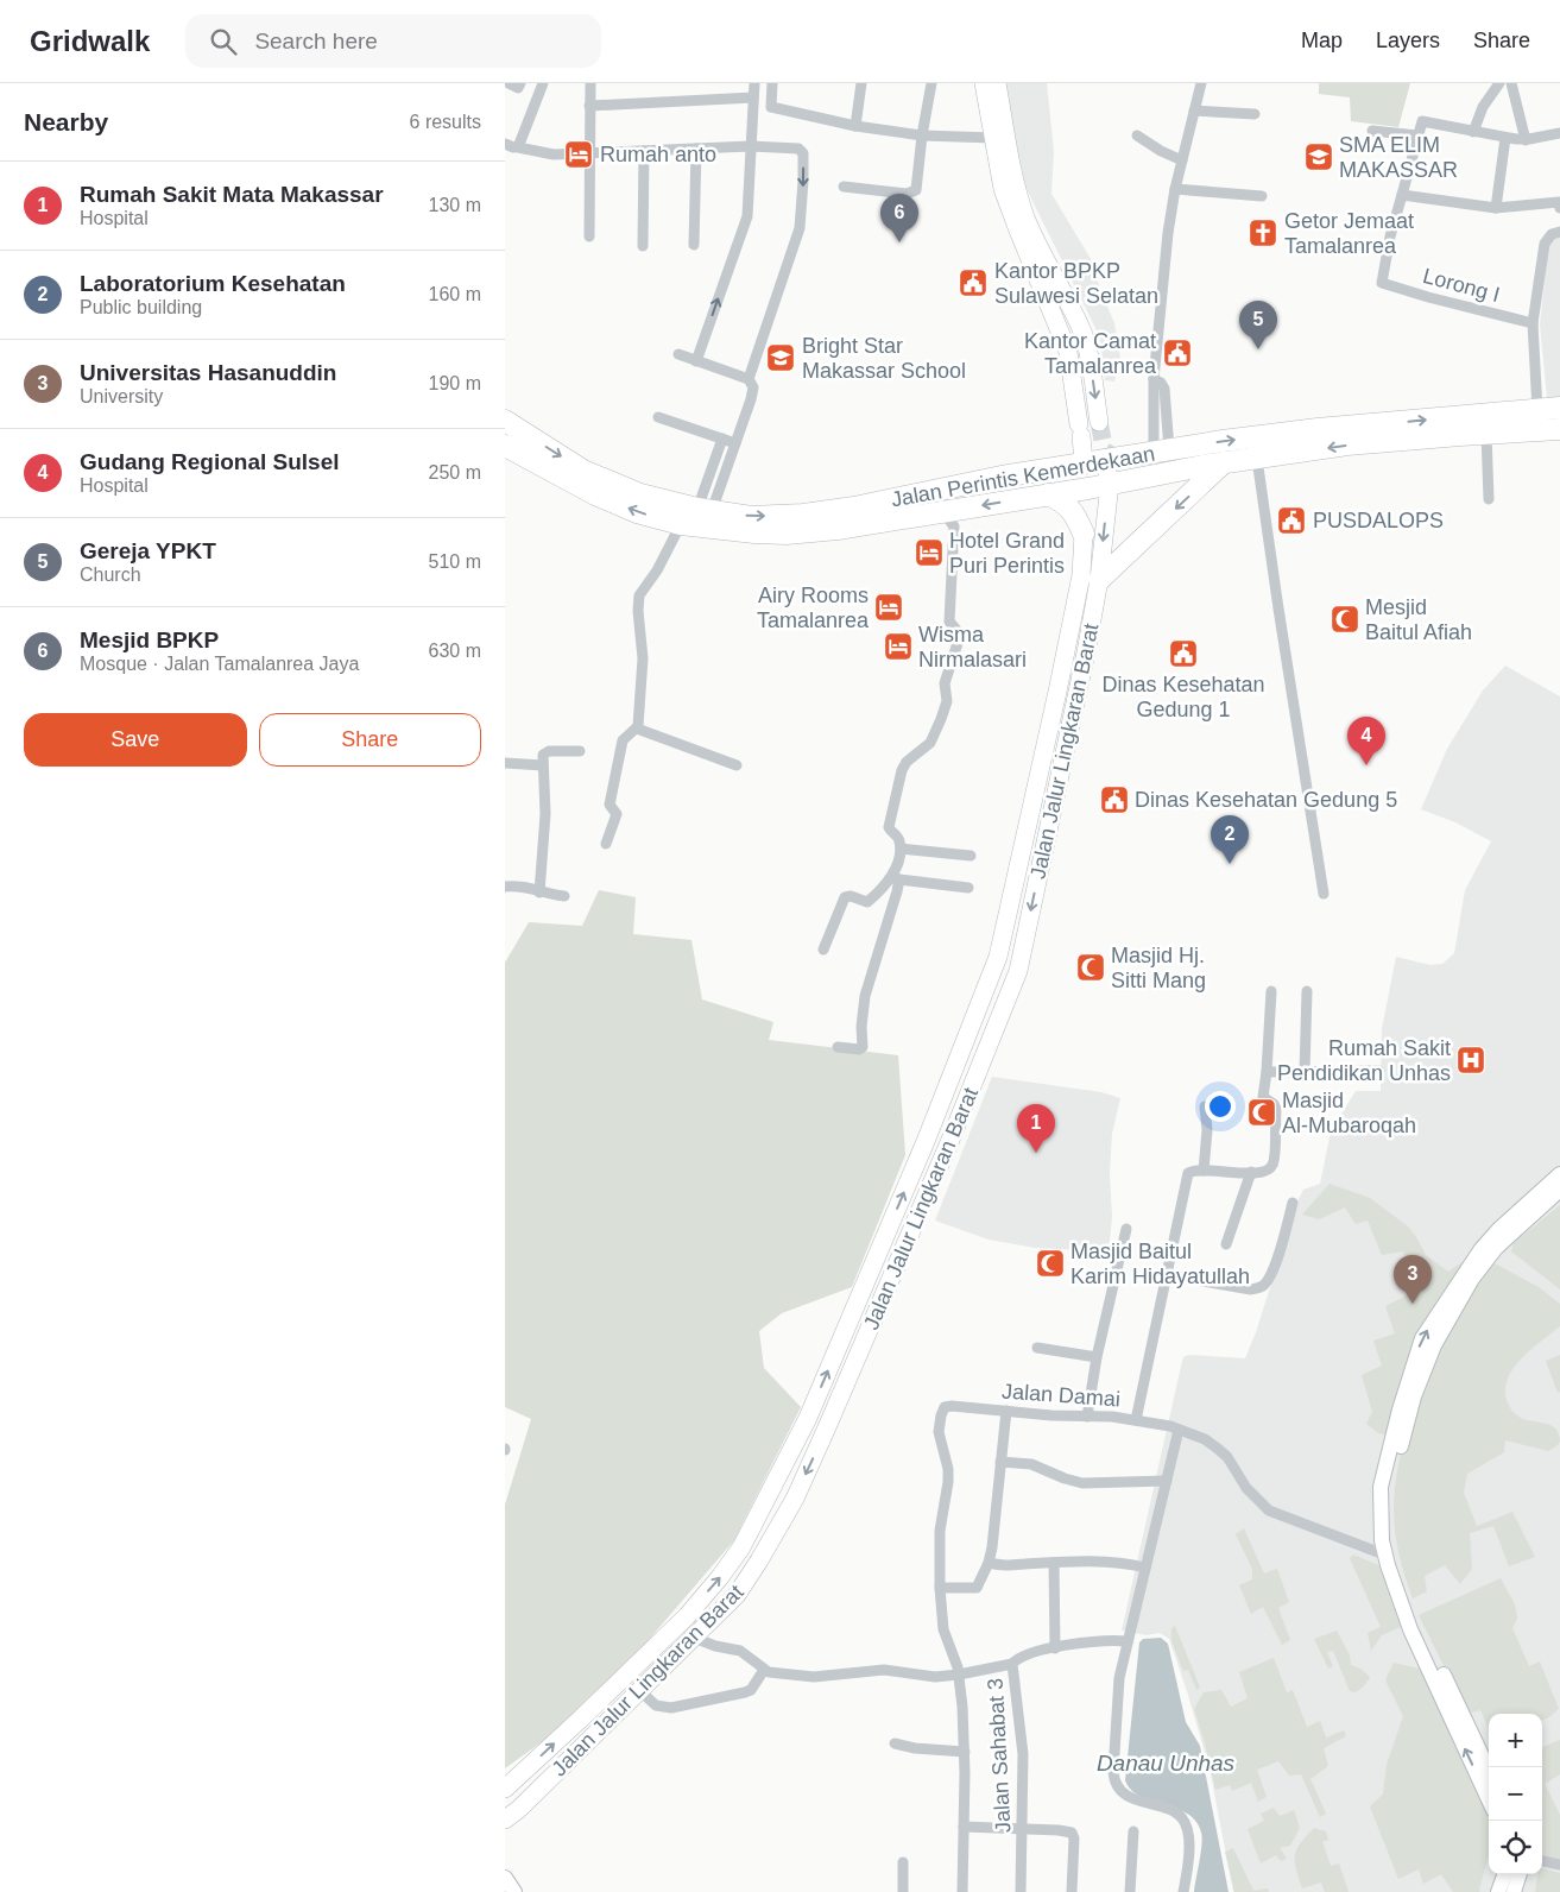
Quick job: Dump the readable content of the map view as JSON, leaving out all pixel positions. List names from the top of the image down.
{
  "streets": {
    "highway": ["Jalan Perintis Kemerdekaan"],
    "main road": ["Jalan Jalur Lingkaran Barat"],
    "street": ["Lorong I", "Jalan Damai", "Jalan Sahabat 3"]
  },
  "crossings": [
    ["Jalan Perintis Kemerdekaan", "Jalan Jalur Lingkaran Barat"]
  ],
  "water": ["Danau Unhas"],
  "places": {
    "hotel": [
      "Rumah anto",
      "Hotel Grand Puri Perintis",
      "Airy Rooms Tamalanrea",
      "Wisma Nirmalasari"
    ],
    "school or university": ["SMA ELIM MAKASSAR", "Bright Star Makassar School"],
    "church": ["Getor Jemaat Tamalanrea"],
    "public building": [
      "Kantor BPKP Sulawesi Selatan",
      "Kantor Camat Tamalanrea",
      "PUSDALOPS",
      "Dinas Kesehatan Gedung 1",
      "Dinas Kesehatan Gedung 5"
    ],
    "mosque": [
      "Mesjid Baitul Afiah",
      "Masjid Hj. Sitti Mang",
      "Masjid Al-Mubaroqah",
      "Masjid Baitul Karim Hidayatullah"
    ],
    "hospital": ["Rumah Sakit Pendidikan Unhas"]
  },
  "page": {
    "header": "Gridwalk",
    "search": "Search here",
    "nav": ["Map", "Layers", "Share"],
    "heading": ["Nearby", "6 results"],
    "list": [
      {
        "mark": "1",
        "name": "Rumah Sakit Mata Makassar",
        "note": "Hospital",
        "value": "130 m"
      },
      {
        "mark": "2",
        "name": "Laboratorium Kesehatan",
        "note": "Public building",
        "value": "160 m"
      },
      {
        "mark": "3",
        "name": "Universitas Hasanuddin",
        "note": "University",
        "value": "190 m"
      },
      {
        "mark": "4",
        "name": "Gudang Regional Sulsel",
        "note": "Hospital",
        "value": "250 m"
      },
      {
        "mark": "5",
        "name": "Gereja YPKT",
        "note": "Church",
        "value": "510 m"
      },
      {
        "mark": "6",
        "name": "Mesjid BPKP",
        "note": "Mosque · Jalan Tamalanrea Jaya",
        "value": "630 m"
      }
    ],
    "pins": [
      "6",
      "5",
      "4",
      "2",
      "1",
      "3"
    ],
    "buttons": ["Save", "Share"],
    "map_buttons": ["+", "−"]
  }
}
